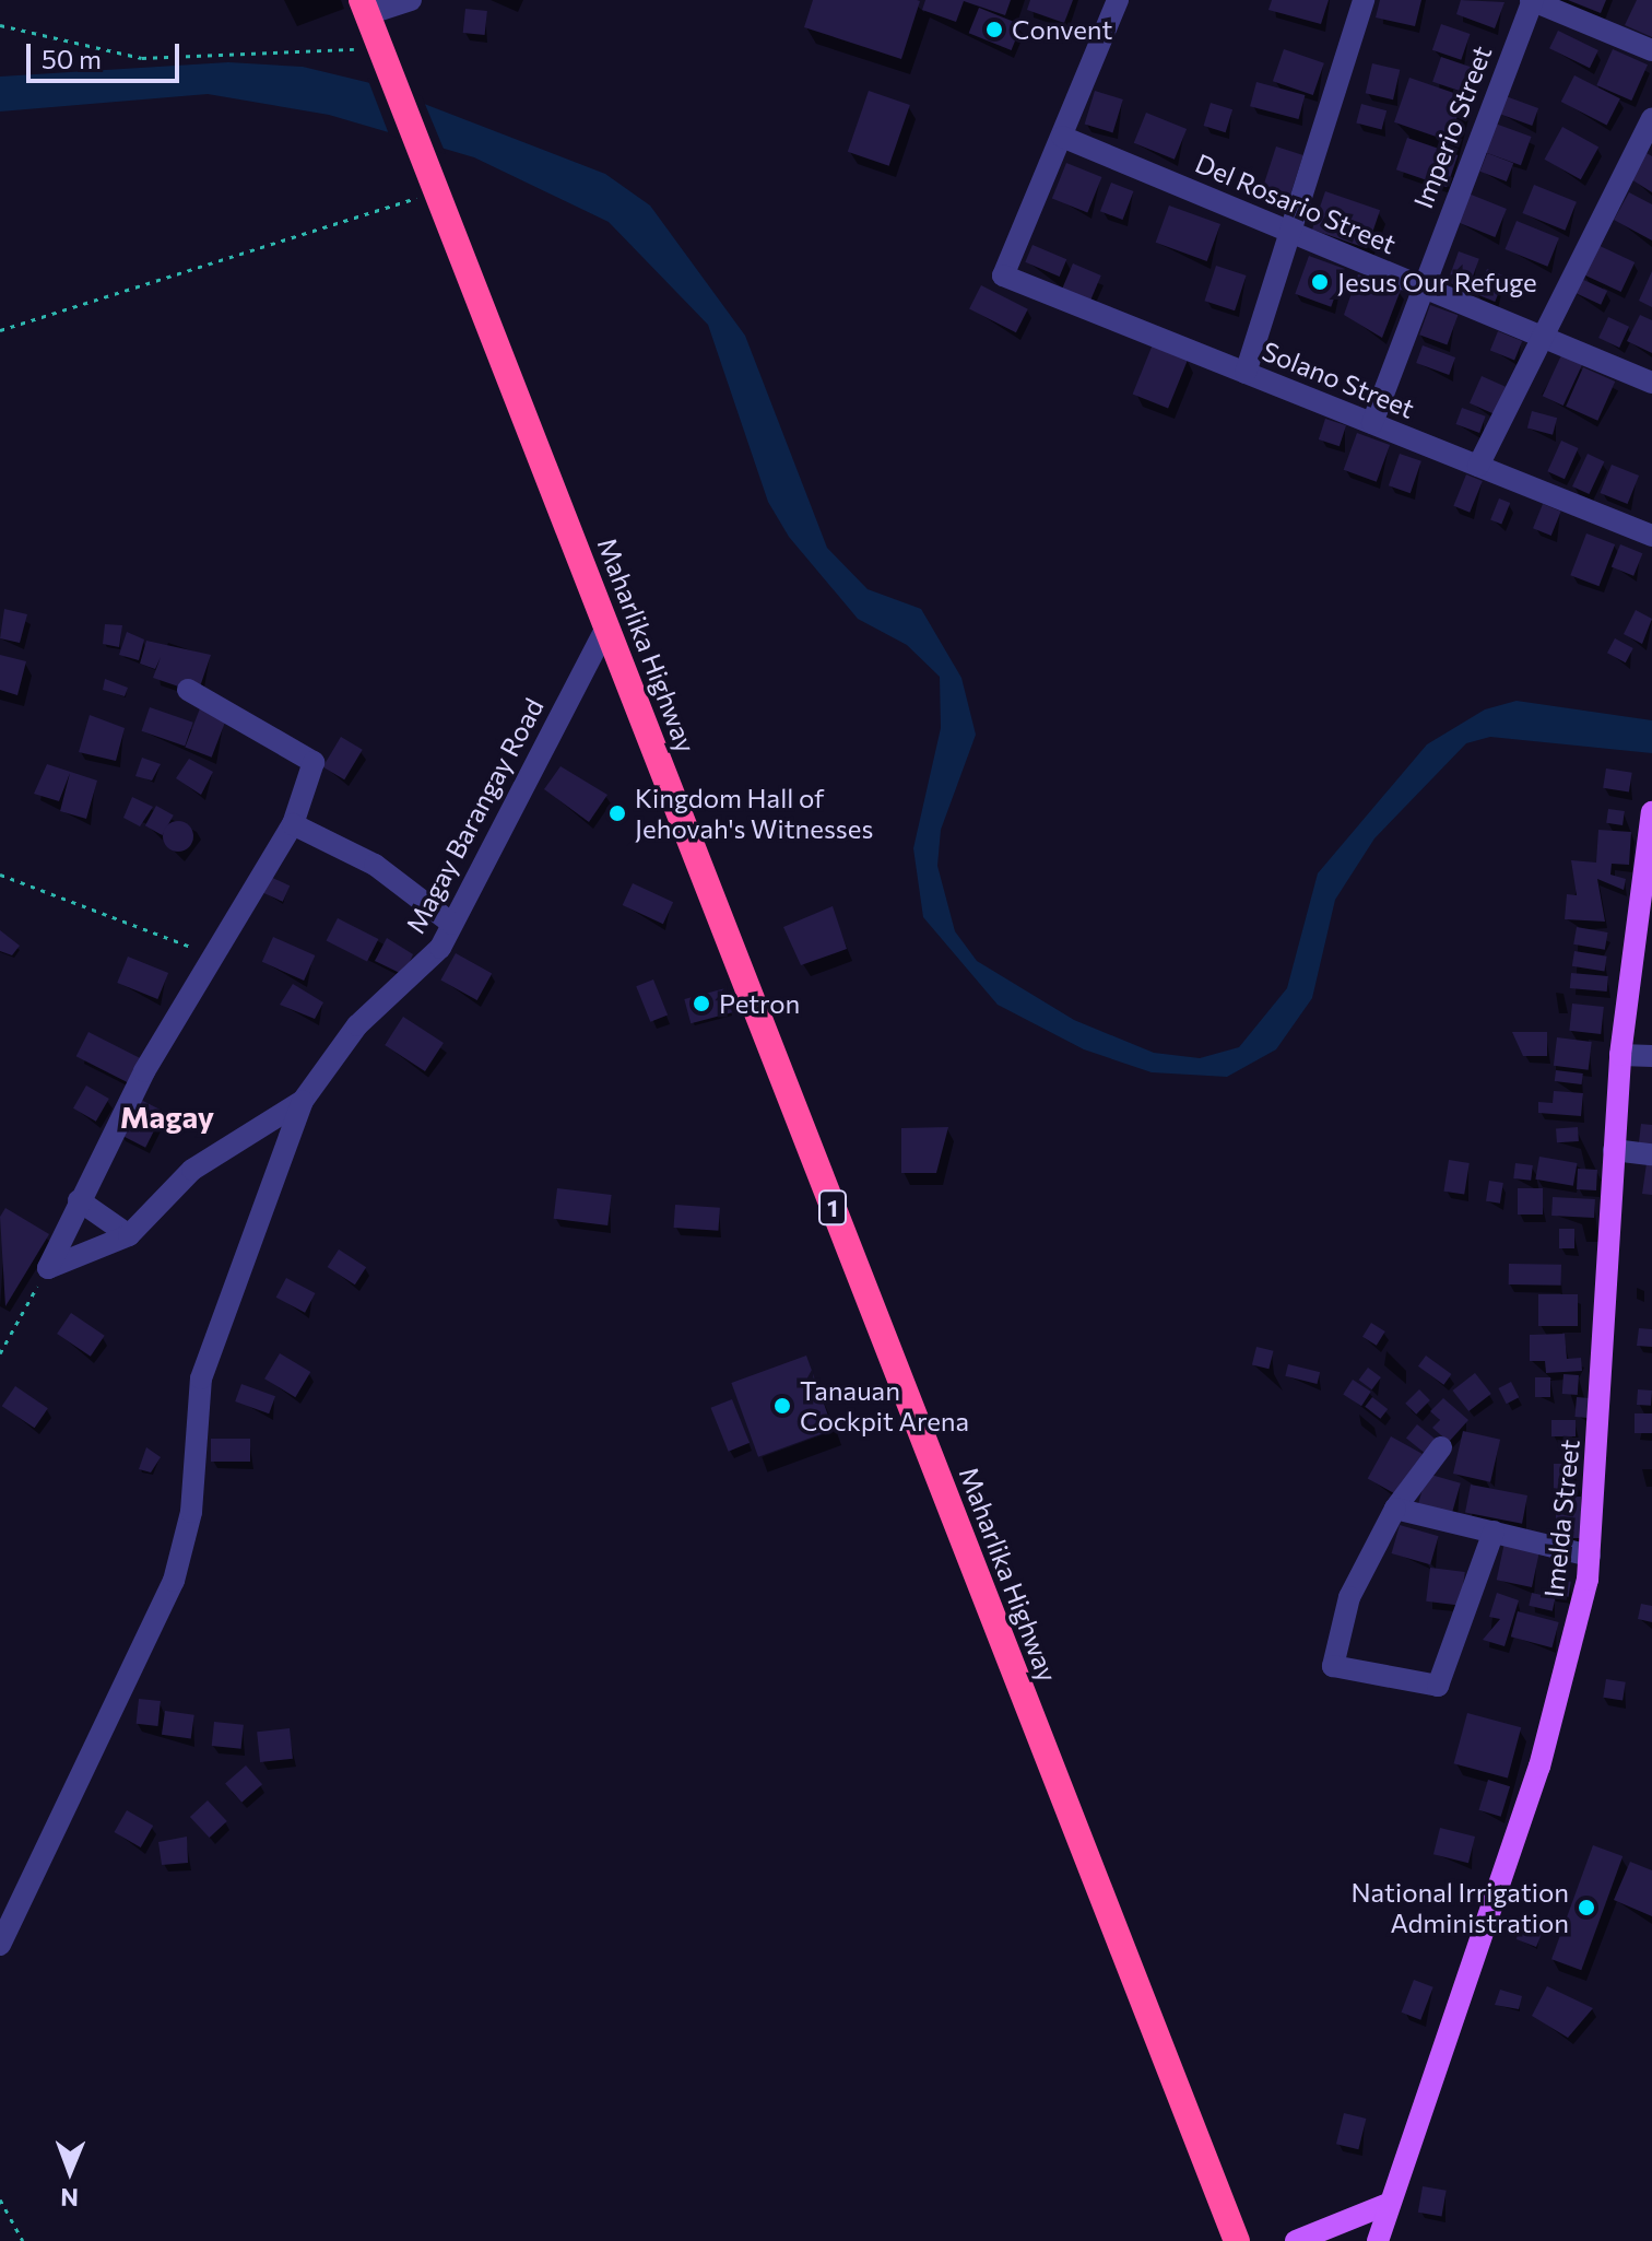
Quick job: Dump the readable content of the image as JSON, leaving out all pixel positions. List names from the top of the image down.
{
  "streets": {
    "highway": ["Maharlika Highway", "1"],
    "main road": ["Imelda Street"],
    "street": [
      "Imperio Street",
      "Del Rosario Street",
      "Solano Street",
      "Magay Barangay Road"
    ]
  },
  "crossings": [
    ["Imperio Street", "Del Rosario Street"],
    ["Imperio Street", "Solano Street"],
    ["Del Rosario Street", "Solano Street"],
    ["Maharlika Highway", "Magay Barangay Road"]
  ],
  "districts": ["Magay"],
  "places": [
    "Convent",
    "Jesus Our Refuge",
    "Kingdom Hall of Jehovah's Witnesses",
    "Petron",
    "Tanauan Cockpit Arena",
    "National Irrigation Administration"
  ],
  "scale_bar": "50 m",
  "north": "bottom"
}
